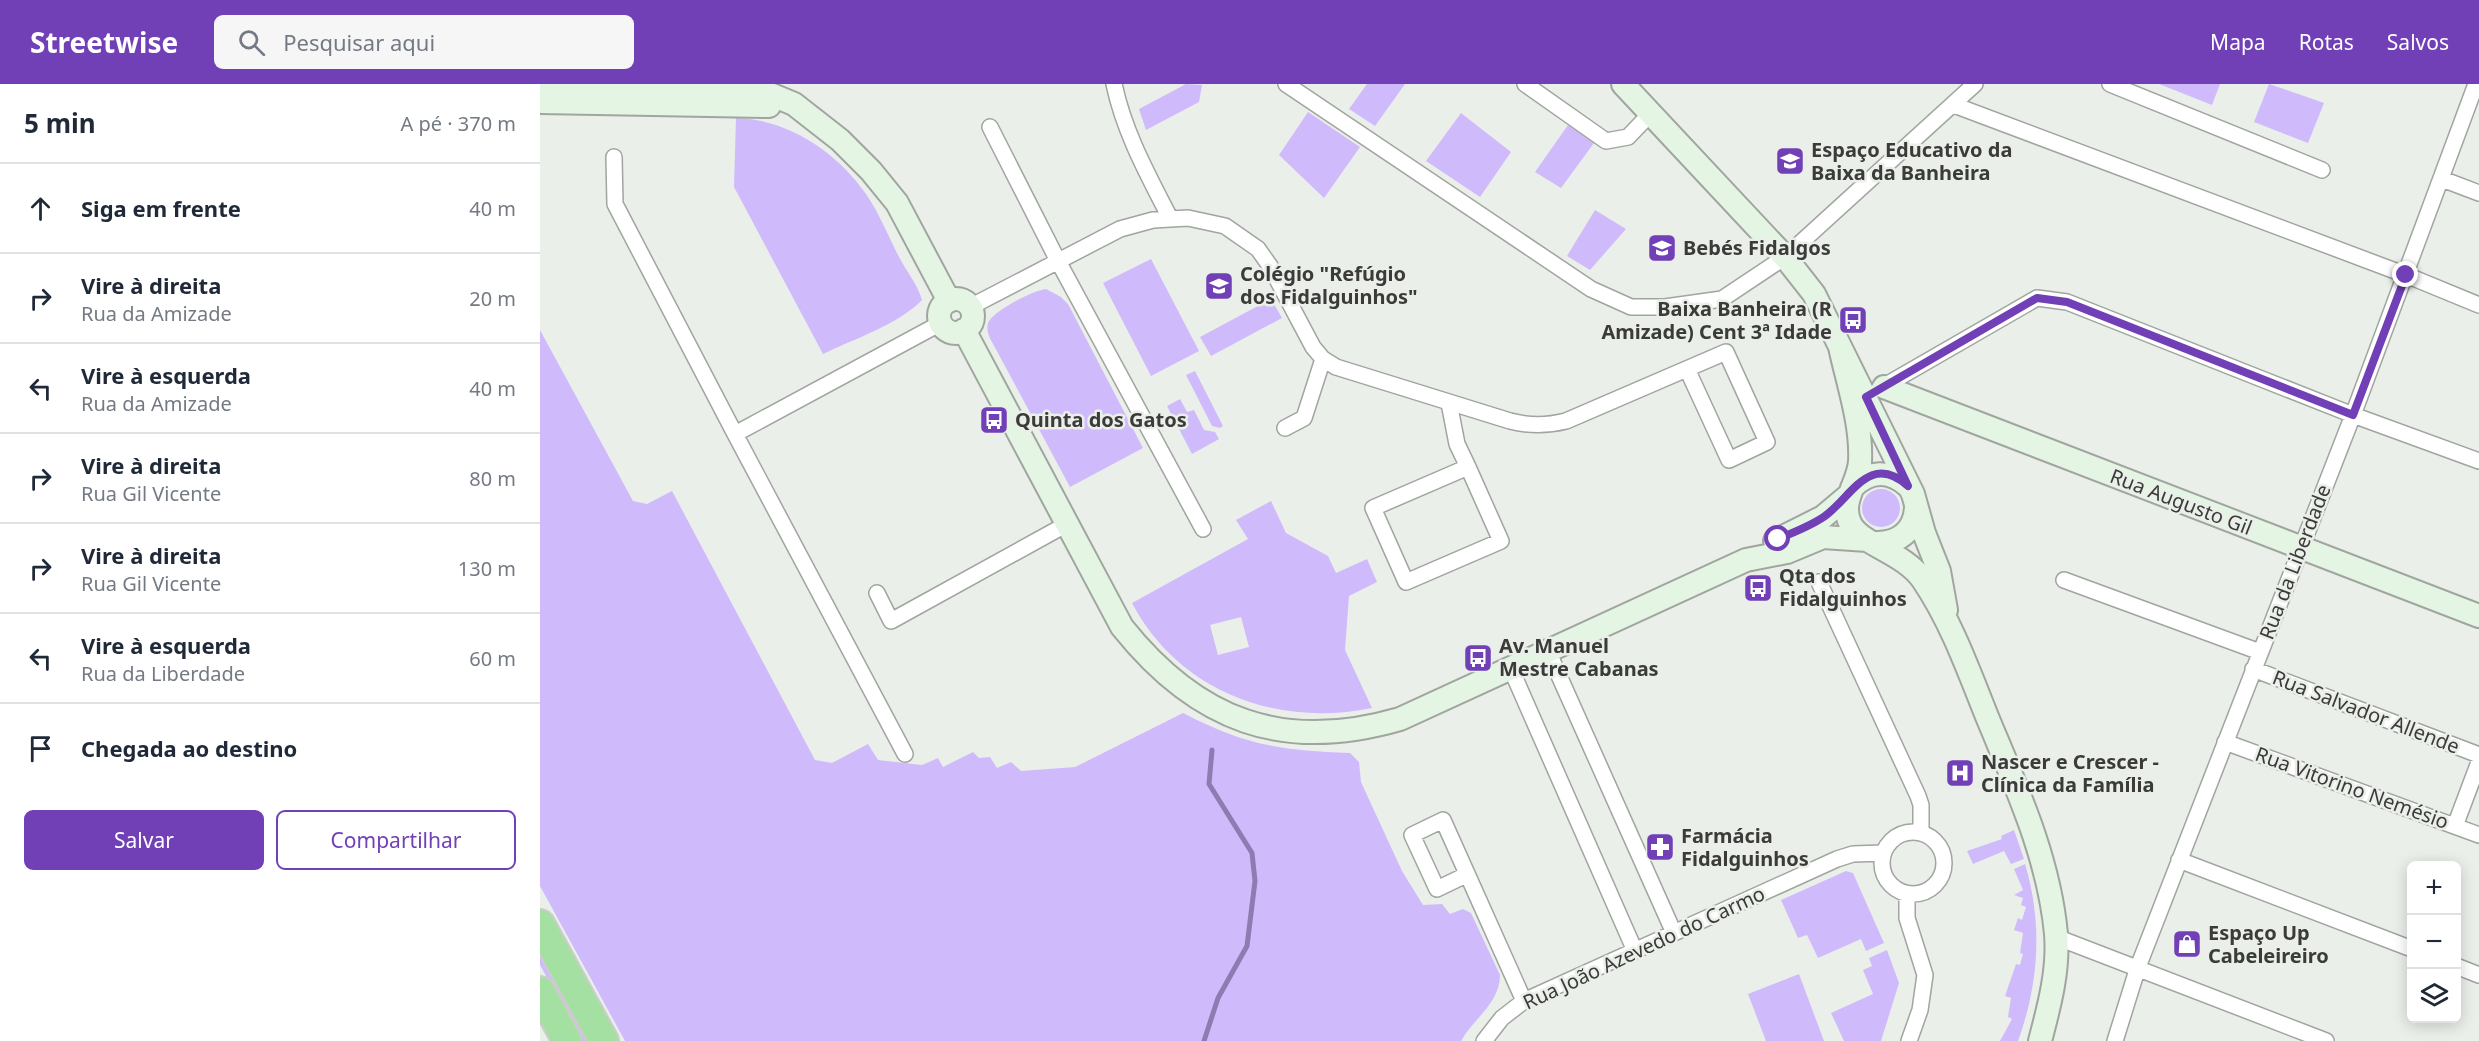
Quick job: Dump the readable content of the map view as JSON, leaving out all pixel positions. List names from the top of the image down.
{
  "streets": {
    "main road": ["Rua Augusto Gil"],
    "street": [
      "Rua da Liberdade",
      "Rua Salvador Allende",
      "Rua Vitorino Nemésio",
      "Rua João Azevedo do Carmo"
    ]
  },
  "crossings": [
    ["Rua Augusto Gil", "Rua da Liberdade"],
    ["Rua da Liberdade", "Rua Salvador Allende"],
    ["Rua da Liberdade", "Rua Vitorino Nemésio"]
  ],
  "places": {
    "school or university": ["Espaço Educativo da Baixa da Banheira", "Bebés Fidalgos", "Colégio \"Refúgio dos Fidalguinhos\""],
    "bus stop": [
      "Baixa Banheira (R Amizade) Cent 3ª Idade",
      "Quinta dos Gatos",
      "Qta dos Fidalguinhos",
      "Av. Manuel Mestre Cabanas"
    ],
    "hospital": ["Nascer e Crescer - Clínica da Família"],
    "pharmacy": ["Farmácia Fidalguinhos"],
    "shop": ["Espaço Up Cabeleireiro"]
  },
  "page": {
    "header": "Streetwise",
    "search": "Pesquisar aqui",
    "nav": ["Mapa", "Rotas", "Salvos"],
    "heading": ["5 min", "A pé · 370 m"],
    "list": [
      ["Siga em frente", "40 m"],
      ["Vire à direita", "Rua da Amizade", "20 m"],
      ["Vire à esquerda", "Rua da Amizade", "40 m"],
      ["Vire à direita", "Rua Gil Vicente", "80 m"],
      ["Vire à direita", "Rua Gil Vicente", "130 m"],
      ["Vire à esquerda", "Rua da Liberdade", "60 m"],
      "Chegada ao destino"
    ],
    "buttons": ["Salvar", "Compartilhar"],
    "map_buttons": ["+", "−"]
  }
}
